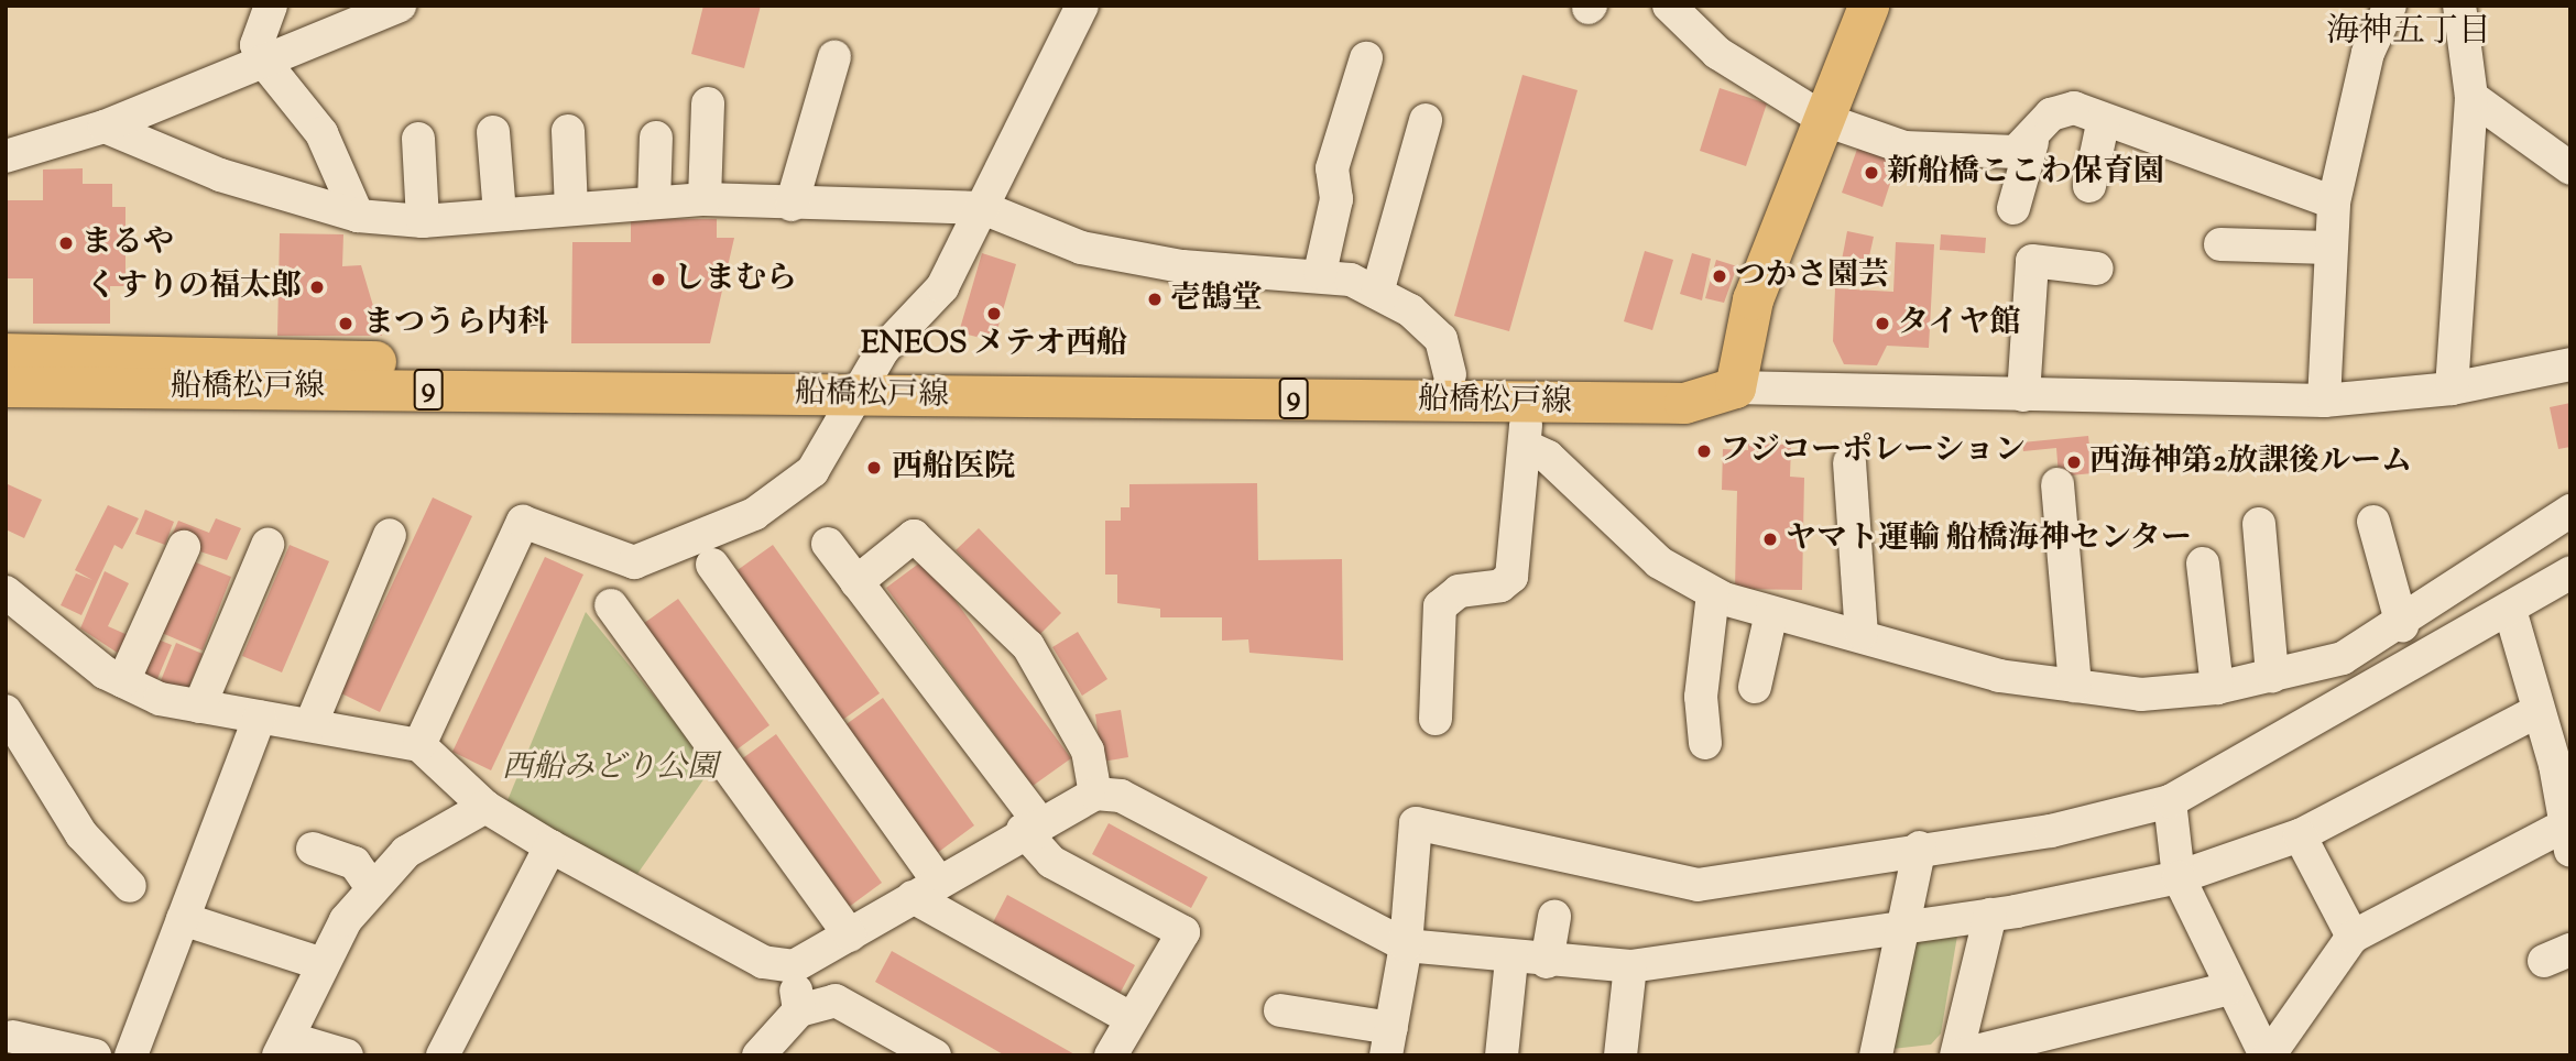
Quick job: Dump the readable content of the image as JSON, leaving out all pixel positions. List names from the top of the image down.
{
  "streets": {
    "main road": ["船橋松戸線", "9"]
  },
  "districts": ["海神五丁目"],
  "parks": ["西船みどり公園"],
  "places": [
    "新船橋ここわ保育園",
    "まるや",
    "つかさ園芸",
    "しまむら",
    "くすりの福太郎",
    "壱鵠堂",
    "ENEOS メテオ西船",
    "まつうら内科",
    "タイヤ館",
    "フジコーポレーション",
    "西海神第2放課後ルーム",
    "西船医院",
    "ヤマト運輸 船橋海神センター"
  ]
}
